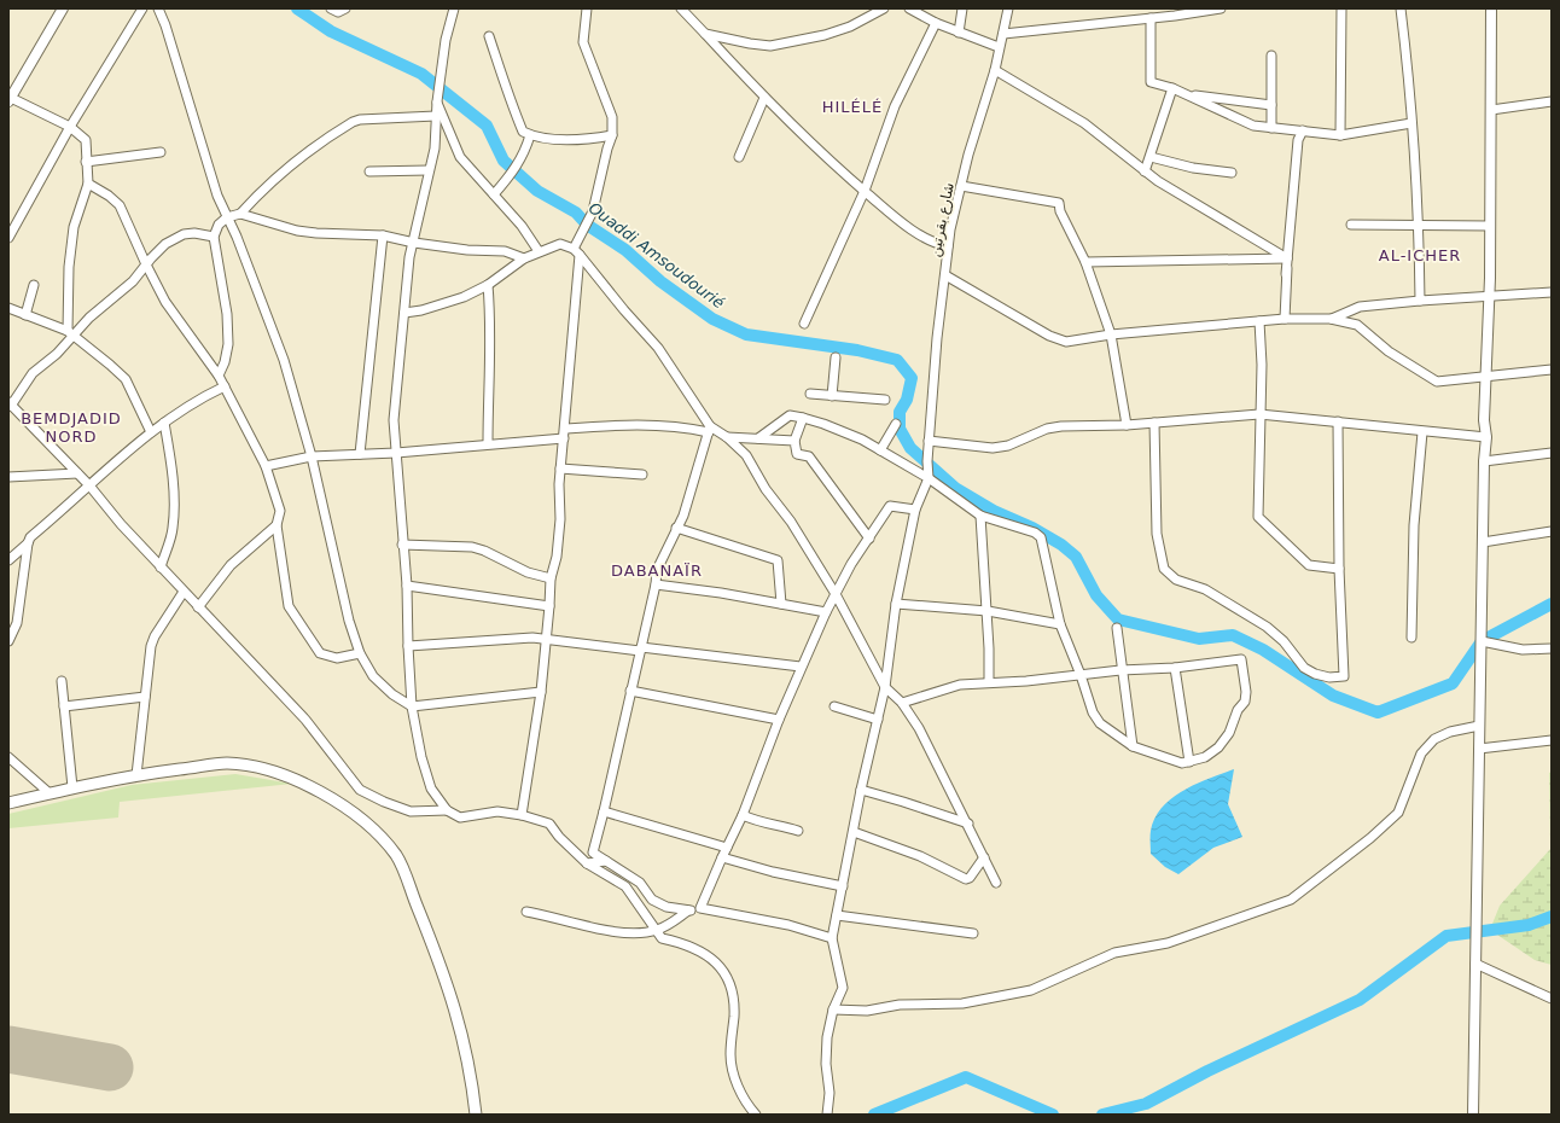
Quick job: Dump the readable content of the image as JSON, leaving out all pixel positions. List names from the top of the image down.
{
  "streets": {
    "street": ["شارع بقرتين"]
  },
  "districts": [
    "HILÉLÉ",
    "AL-ICHER",
    "BEMDJADID NORD",
    "DABANAÏR"
  ],
  "water": ["Ouaddi Amsoudourié"]
}
